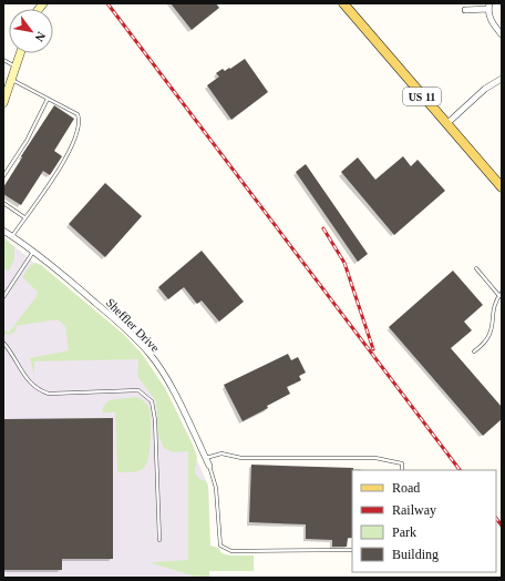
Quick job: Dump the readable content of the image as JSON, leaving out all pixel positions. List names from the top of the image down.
{
  "streets": {
    "main road": ["US 11"],
    "street": ["Sheffler Drive"]
  },
  "legend": [
    "Road",
    "Railway",
    "Park",
    "Building"
  ],
  "north": "bottom right"
}
